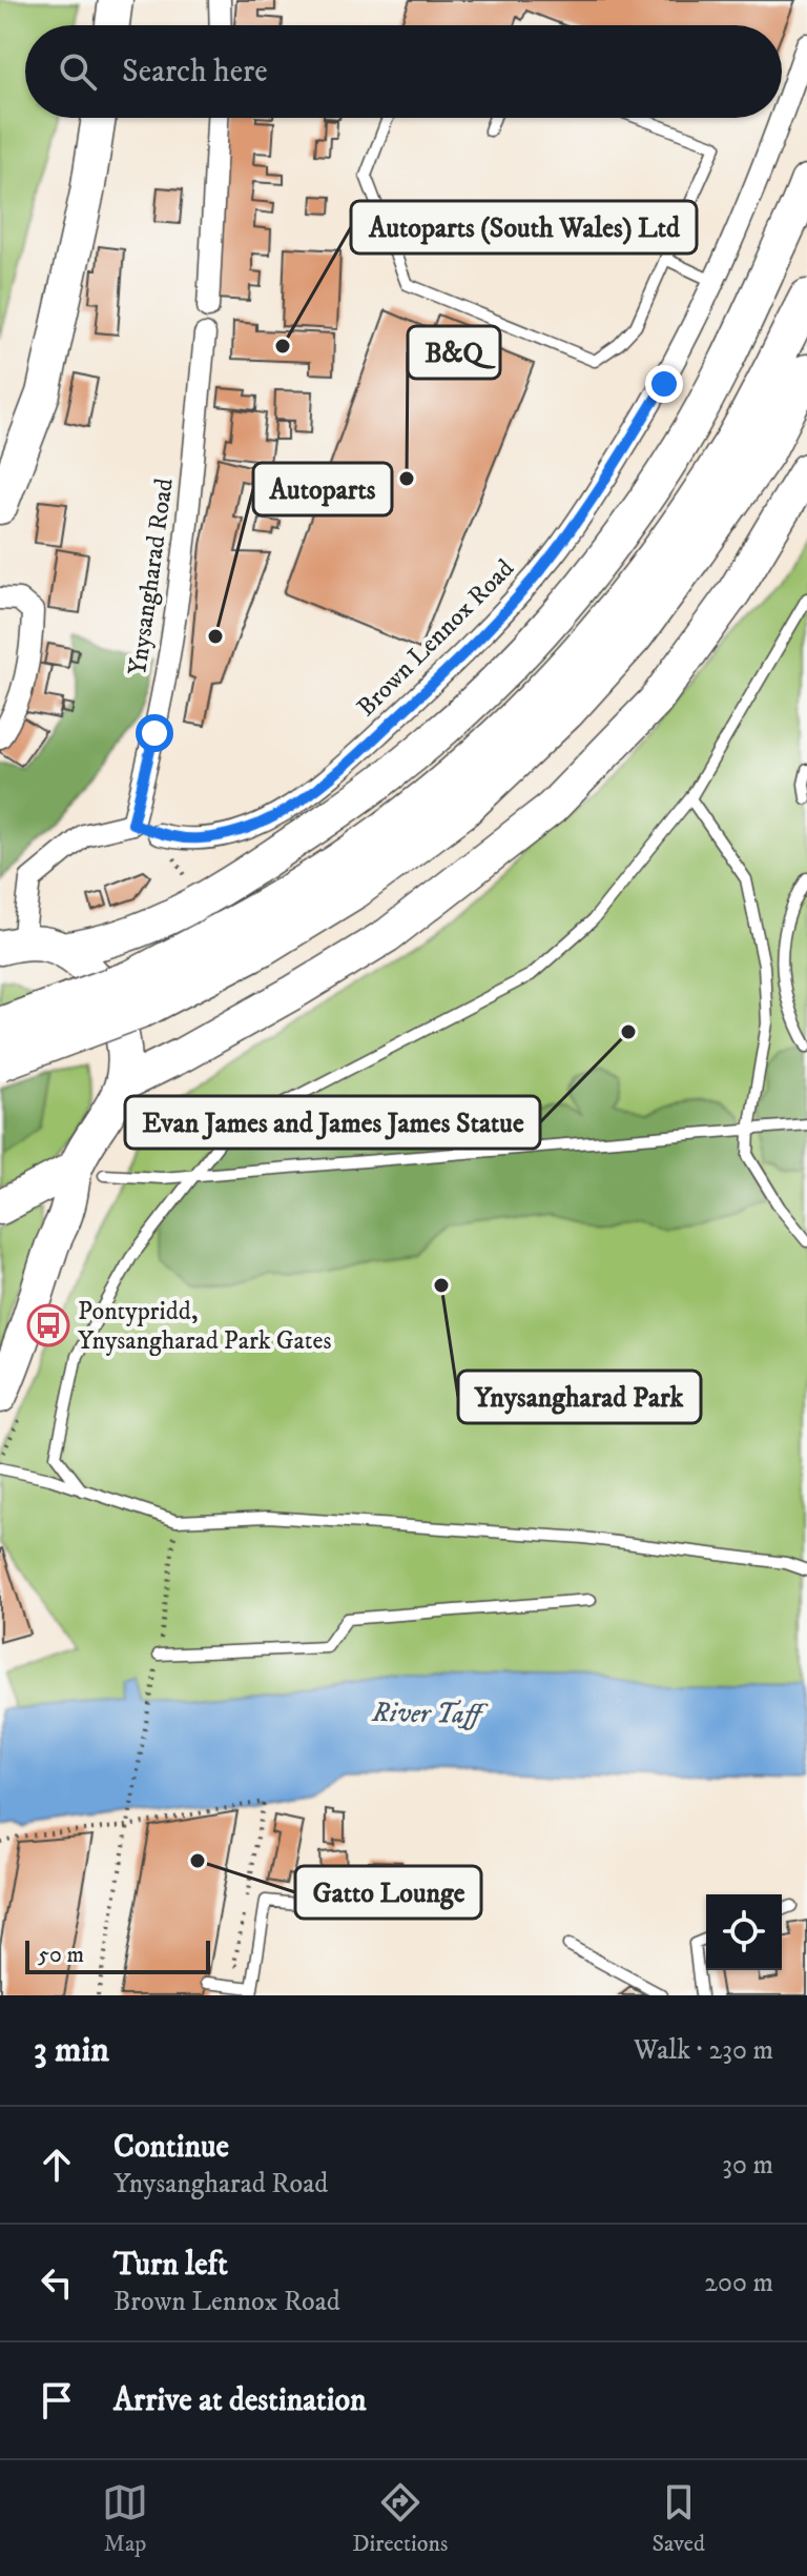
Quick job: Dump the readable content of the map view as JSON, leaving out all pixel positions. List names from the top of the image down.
{
  "streets": {
    "street": ["Ynysangharad Road", "Brown Lennox Road"]
  },
  "water": ["River Taff"],
  "places": {
    "other": [
      "Autoparts (South Wales) Ltd",
      "B&Q",
      "Autoparts",
      "Evan James and James James Statue",
      "Ynysangharad Park",
      "Gatto Lounge"
    ],
    "bus stop": ["Pontypridd, Ynysangharad Park Gates"]
  },
  "scale_bar": "50 m",
  "page": {
    "search": "Search here",
    "scale": "50 m",
    "heading": ["3 min", "Walk · 230 m"],
    "list": [
      ["Continue", "Ynysangharad Road", "30 m"],
      ["Turn left", "Brown Lennox Road", "200 m"],
      "Arrive at destination"
    ],
    "nav": ["Map", "Directions", "Saved"]
  }
}
